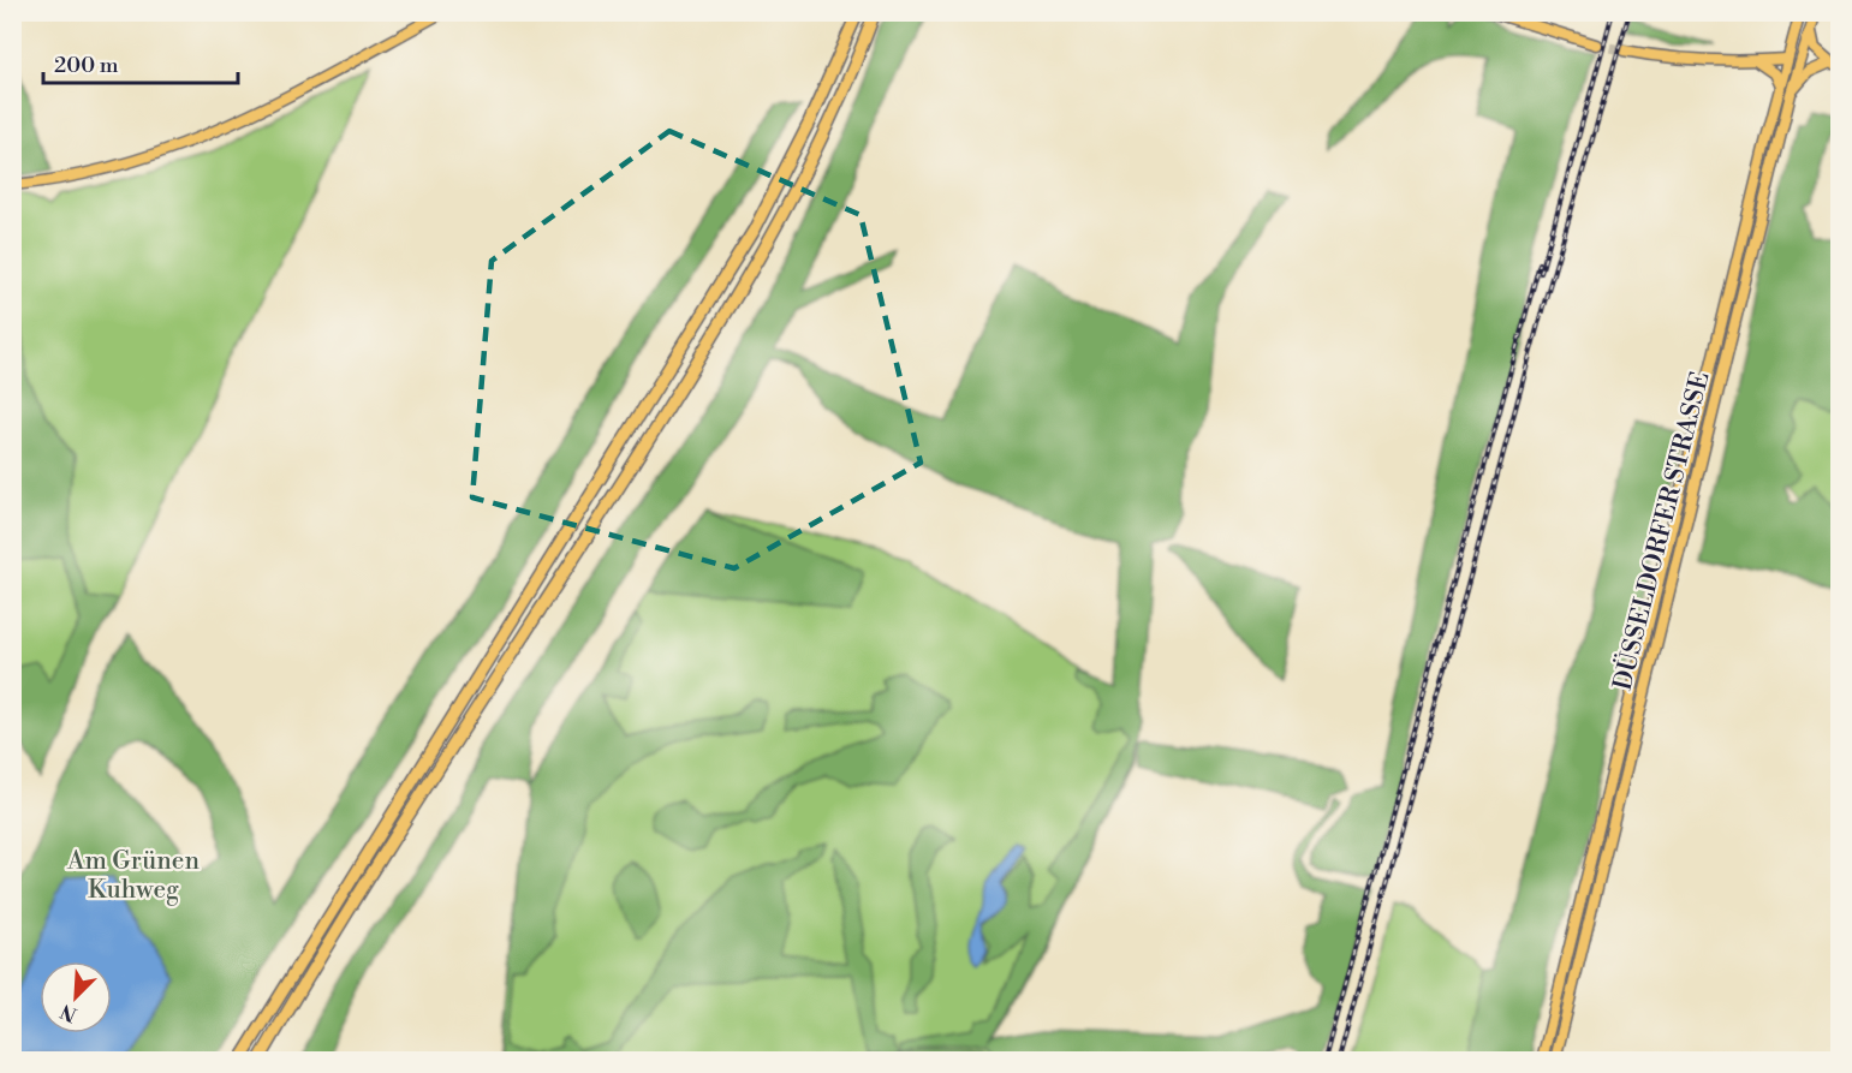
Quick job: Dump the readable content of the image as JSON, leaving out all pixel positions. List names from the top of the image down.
{
  "streets": {
    "main road": ["DÜSSELDORFER STRASSE"]
  },
  "parks": ["Am Grünen Kuhweg"],
  "scale_bar": "200 m",
  "north": "bottom left"
}
